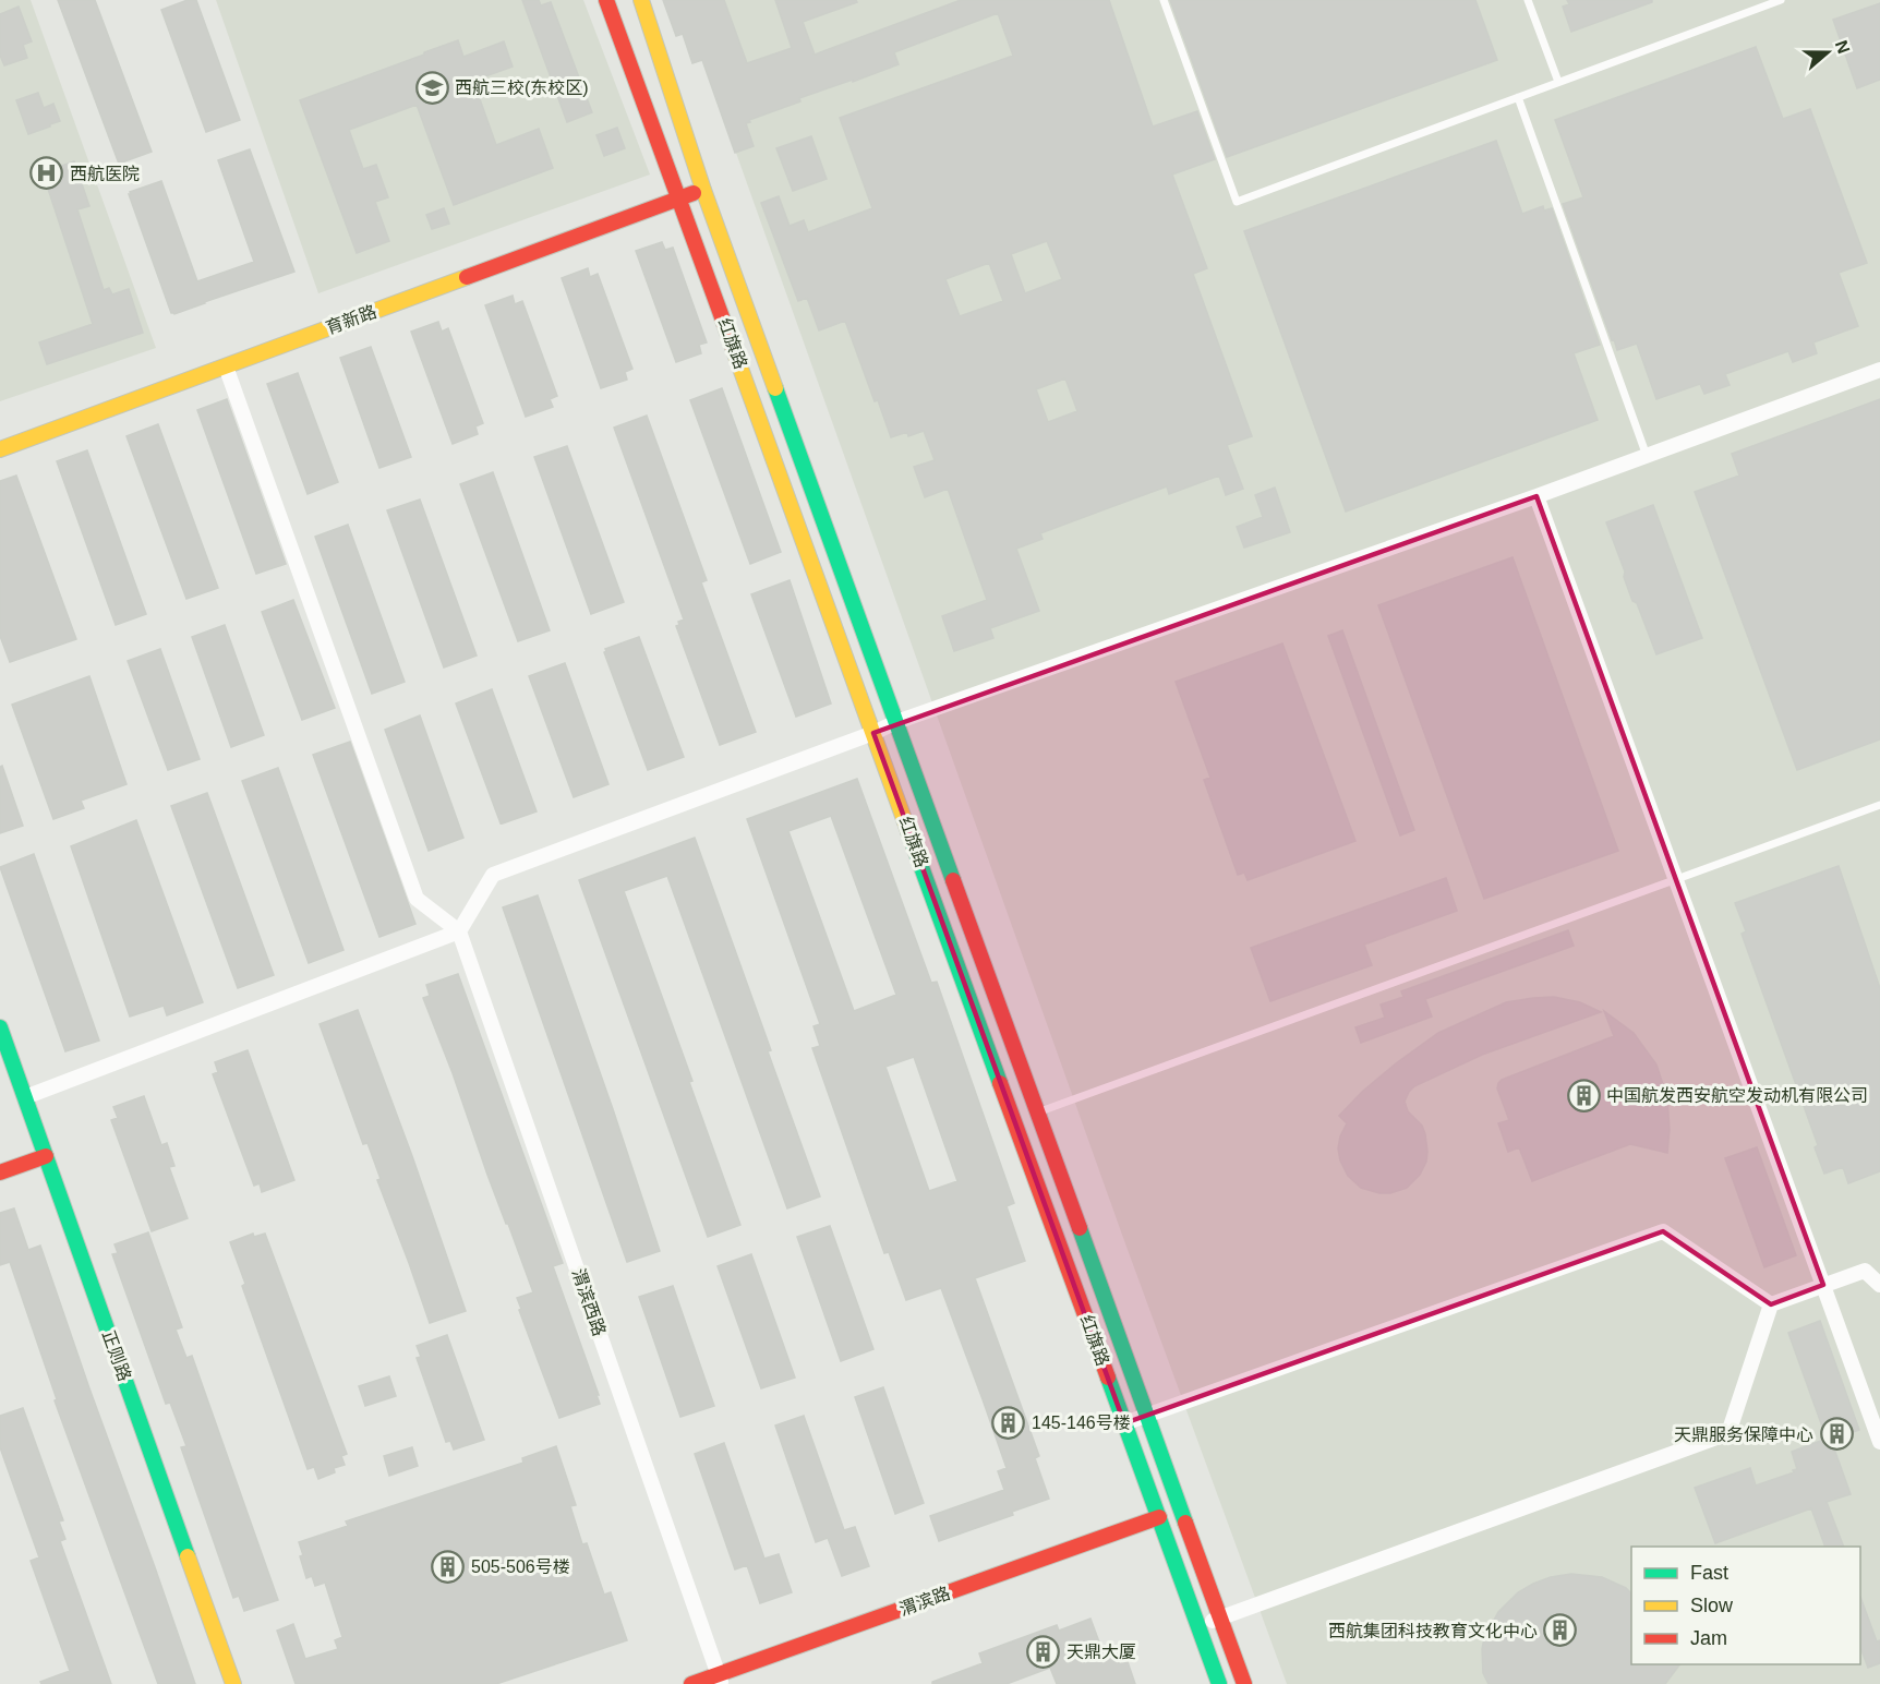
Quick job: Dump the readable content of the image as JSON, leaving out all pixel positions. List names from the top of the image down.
{
  "streets": {
    "main road": [
      "育新路",
      "红旗路",
      "正则路",
      "渭滨路"
    ],
    "street": ["渭滨西路"]
  },
  "crossings": [
    ["育新路", "红旗路"],
    ["红旗路", "渭滨路"],
    ["渭滨西路", "渭滨路"]
  ],
  "places": {
    "school or university": ["西航三校(东校区)"],
    "hospital": ["西航医院"],
    "building": [
      "中国航发西安航空发动机有限公司",
      "145-146号楼",
      "天鼎服务保障中心",
      "505-506号楼",
      "西航集团科技教育文化中心",
      "天鼎大厦"
    ]
  },
  "legend": ["Fast", "Slow", "Jam"],
  "north": "right"
}
